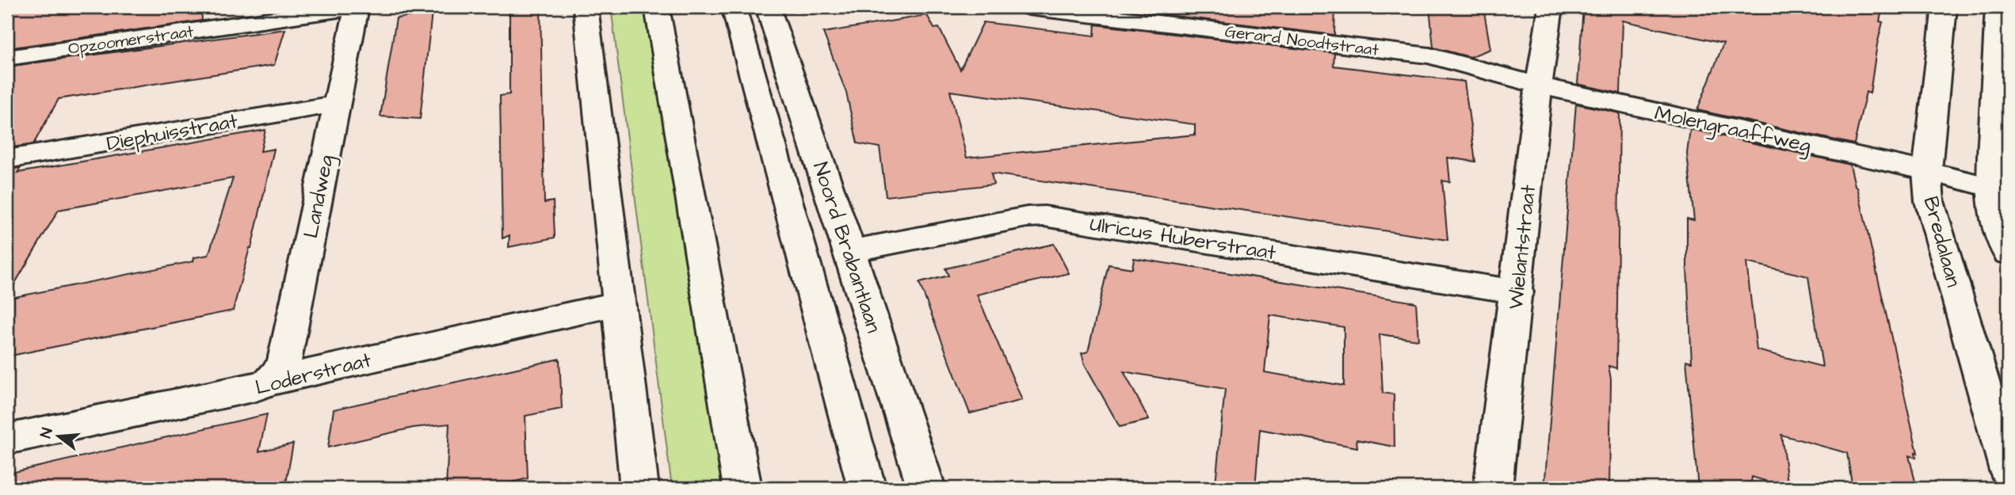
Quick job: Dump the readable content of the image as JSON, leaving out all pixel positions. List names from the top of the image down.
{
  "streets": {
    "street": [
      "Opzoomerstraat",
      "Gerard Noodtstraat",
      "Molengraaffweg",
      "Diephuisstraat",
      "Landweg",
      "Ulricus Huberstraat",
      "Bredalaan",
      "Noord Brabantlaan",
      "Wielantstraat",
      "Loderstraat"
    ]
  },
  "crossings": [
    ["Opzoomerstraat", "Landweg"],
    ["Gerard Noodtstraat", "Molengraaffweg"],
    ["Gerard Noodtstraat", "Wielantstraat"],
    ["Molengraaffweg", "Bredalaan"],
    ["Molengraaffweg", "Wielantstraat"],
    ["Diephuisstraat", "Landweg"],
    ["Landweg", "Loderstraat"],
    ["Ulricus Huberstraat", "Noord Brabantlaan"],
    ["Ulricus Huberstraat", "Wielantstraat"]
  ],
  "north": "left"
}
